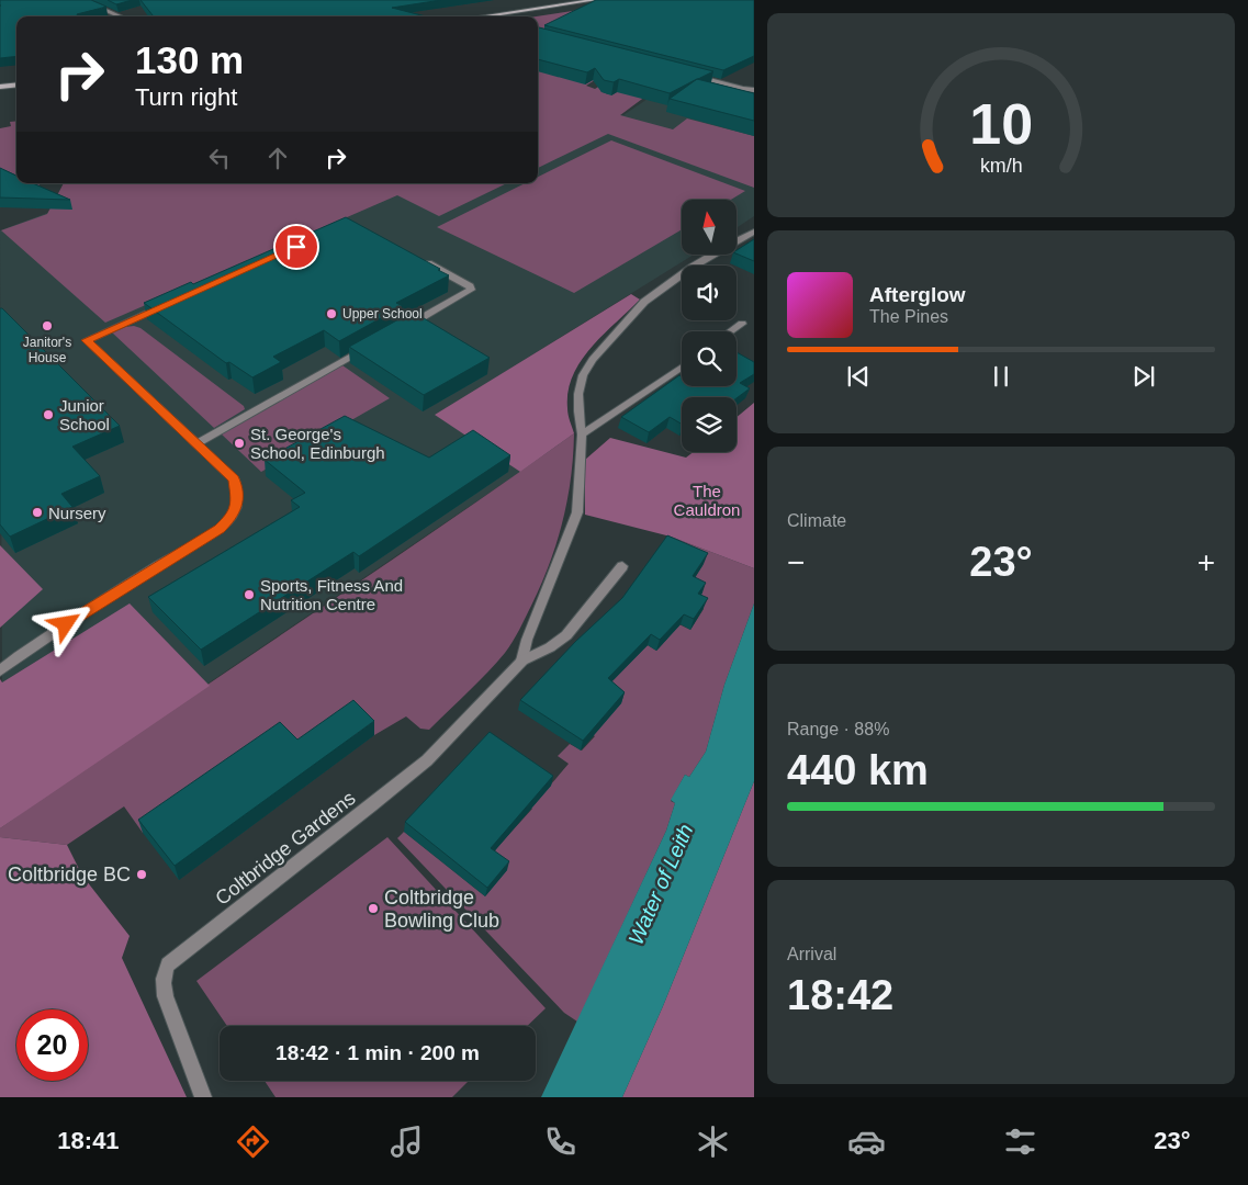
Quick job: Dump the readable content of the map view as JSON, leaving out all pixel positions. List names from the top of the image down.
{
  "streets": {
    "street": ["Coltbridge Gardens"]
  },
  "water": ["Water of Leith"],
  "parks": ["The Cauldron"],
  "places": [
    "Upper School",
    "Janitor's House",
    "Junior School",
    "St. George's School, Edinburgh",
    "Nursery",
    "Sports, Fitness And Nutrition Centre",
    "Coltbridge BC",
    "Coltbridge Bowling Club"
  ],
  "north": "top",
  "page": {
    "turn": ["130 m", "Turn right"],
    "song": ["Afterglow", "The Pines"],
    "tile": [
      "Climate",
      ["Range · 88%", "440 km"],
      ["Arrival", "18:42"]
    ],
    "heat": ["−", "23°", "+"],
    "limit": "20",
    "trip": "18:42 · 1 min · 200 m",
    "tabs": ["18:41", "23°"],
    "gauge": ["10", "km/h"]
  }
}
